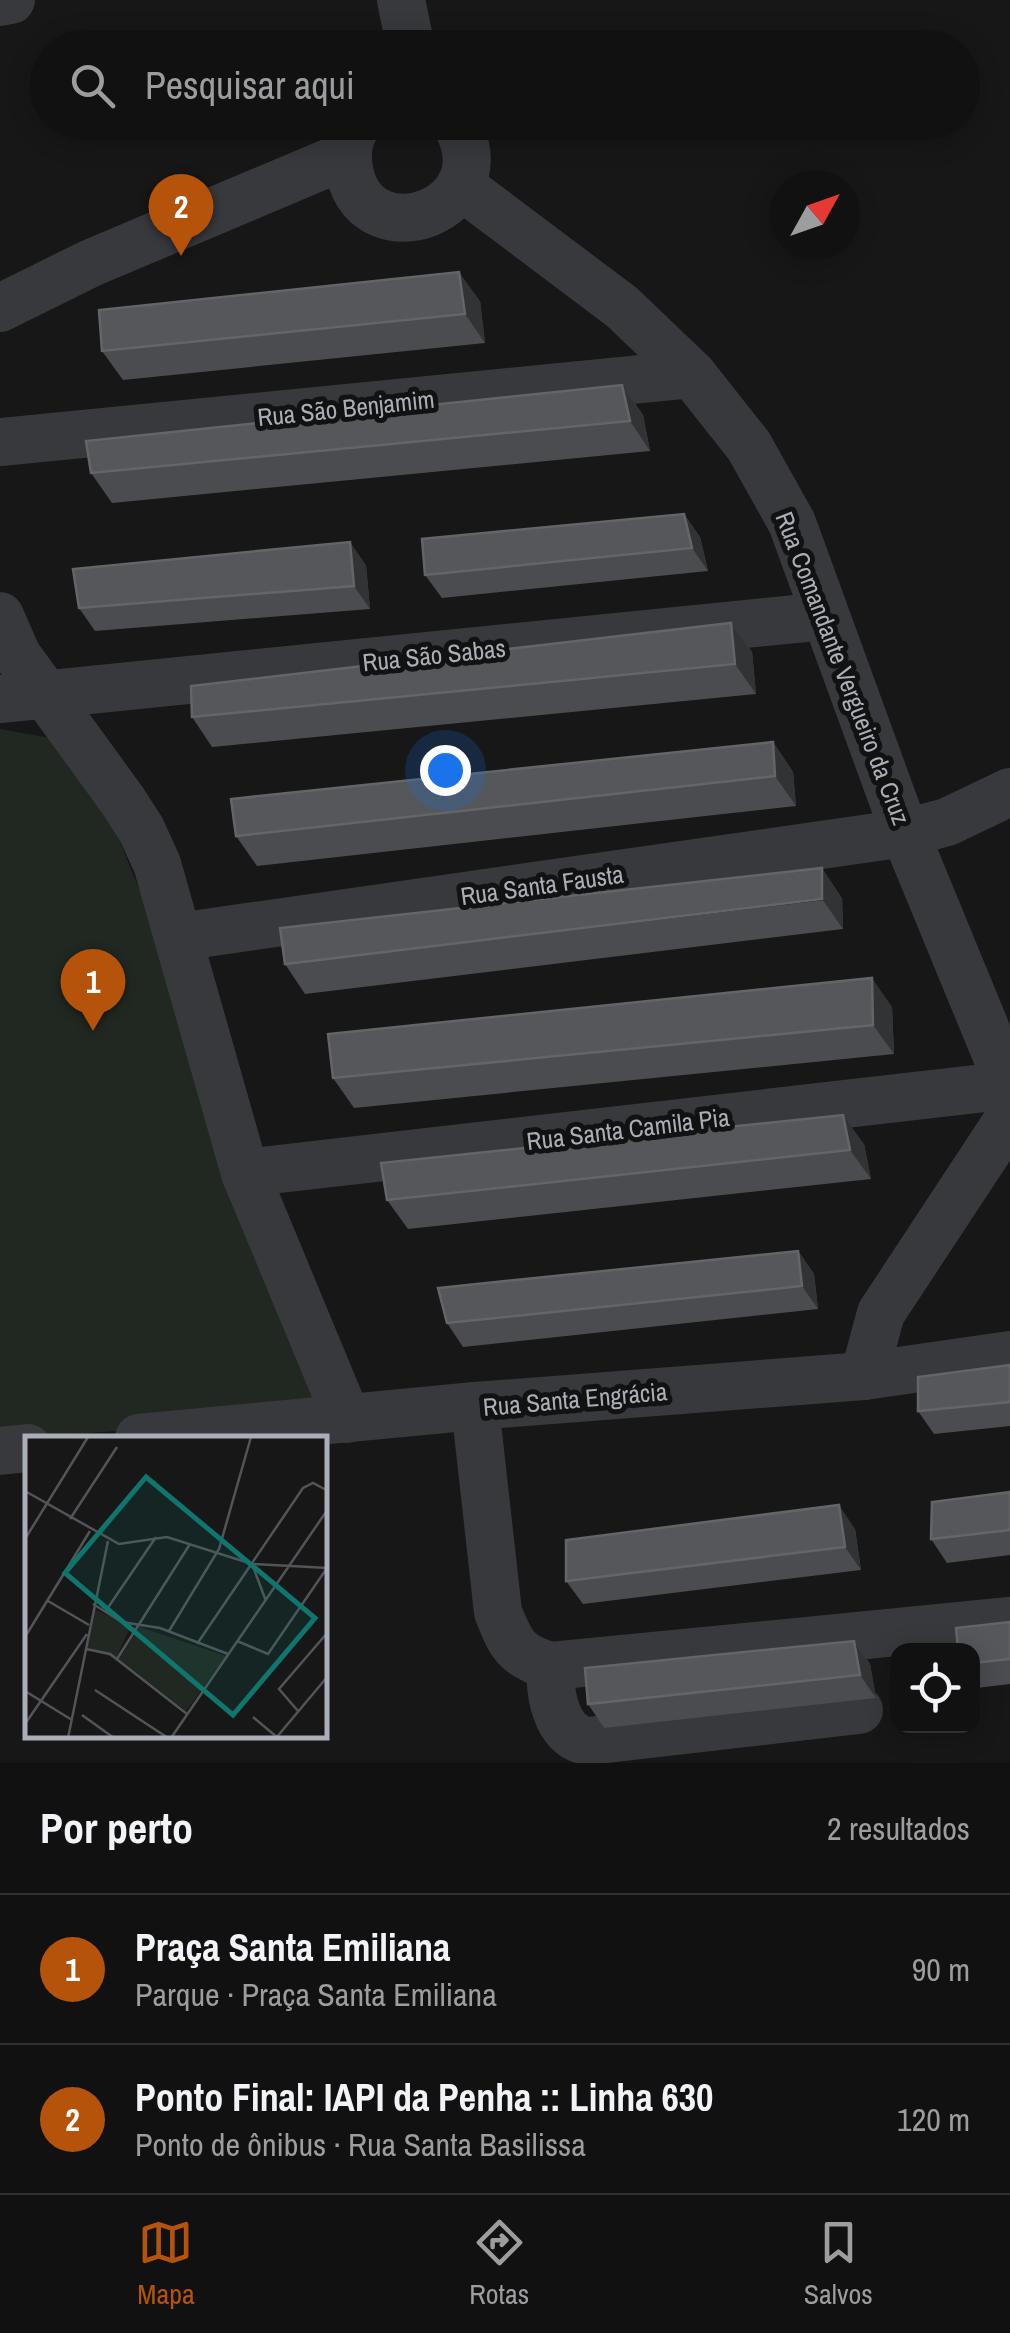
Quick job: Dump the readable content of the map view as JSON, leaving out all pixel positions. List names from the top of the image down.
{
  "streets": {
    "street": [
      "Rua São Benjamim",
      "Rua São Sabas",
      "Rua Comandante Vergueiro da Cruz",
      "Rua Santa Fausta",
      "Rua Santa Camila Pia",
      "Rua Santa Engrácia"
    ]
  },
  "crossings": [
    ["Rua São Benjamim", "Rua Comandante Vergueiro da Cruz"],
    ["Rua São Sabas", "Rua Comandante Vergueiro da Cruz"],
    ["Rua Comandante Vergueiro da Cruz", "Rua Santa Fausta"],
    ["Rua Comandante Vergueiro da Cruz", "Rua Santa Camila Pia"]
  ],
  "north": "top right",
  "page": {
    "search": "Pesquisar aqui",
    "pins": ["2", "1"],
    "heading": ["Por perto", "2 resultados"],
    "list": [
      {
        "mark": "1",
        "name": "Praça Santa Emiliana",
        "note": "Parque · Praça Santa Emiliana",
        "value": "90 m"
      },
      {
        "mark": "2",
        "name": "Ponto Final: IAPI da Penha :: Linha 630",
        "note": "Ponto de ônibus · Rua Santa Basilissa",
        "value": "120 m"
      }
    ],
    "nav": ["Mapa", "Rotas", "Salvos"]
  }
}
